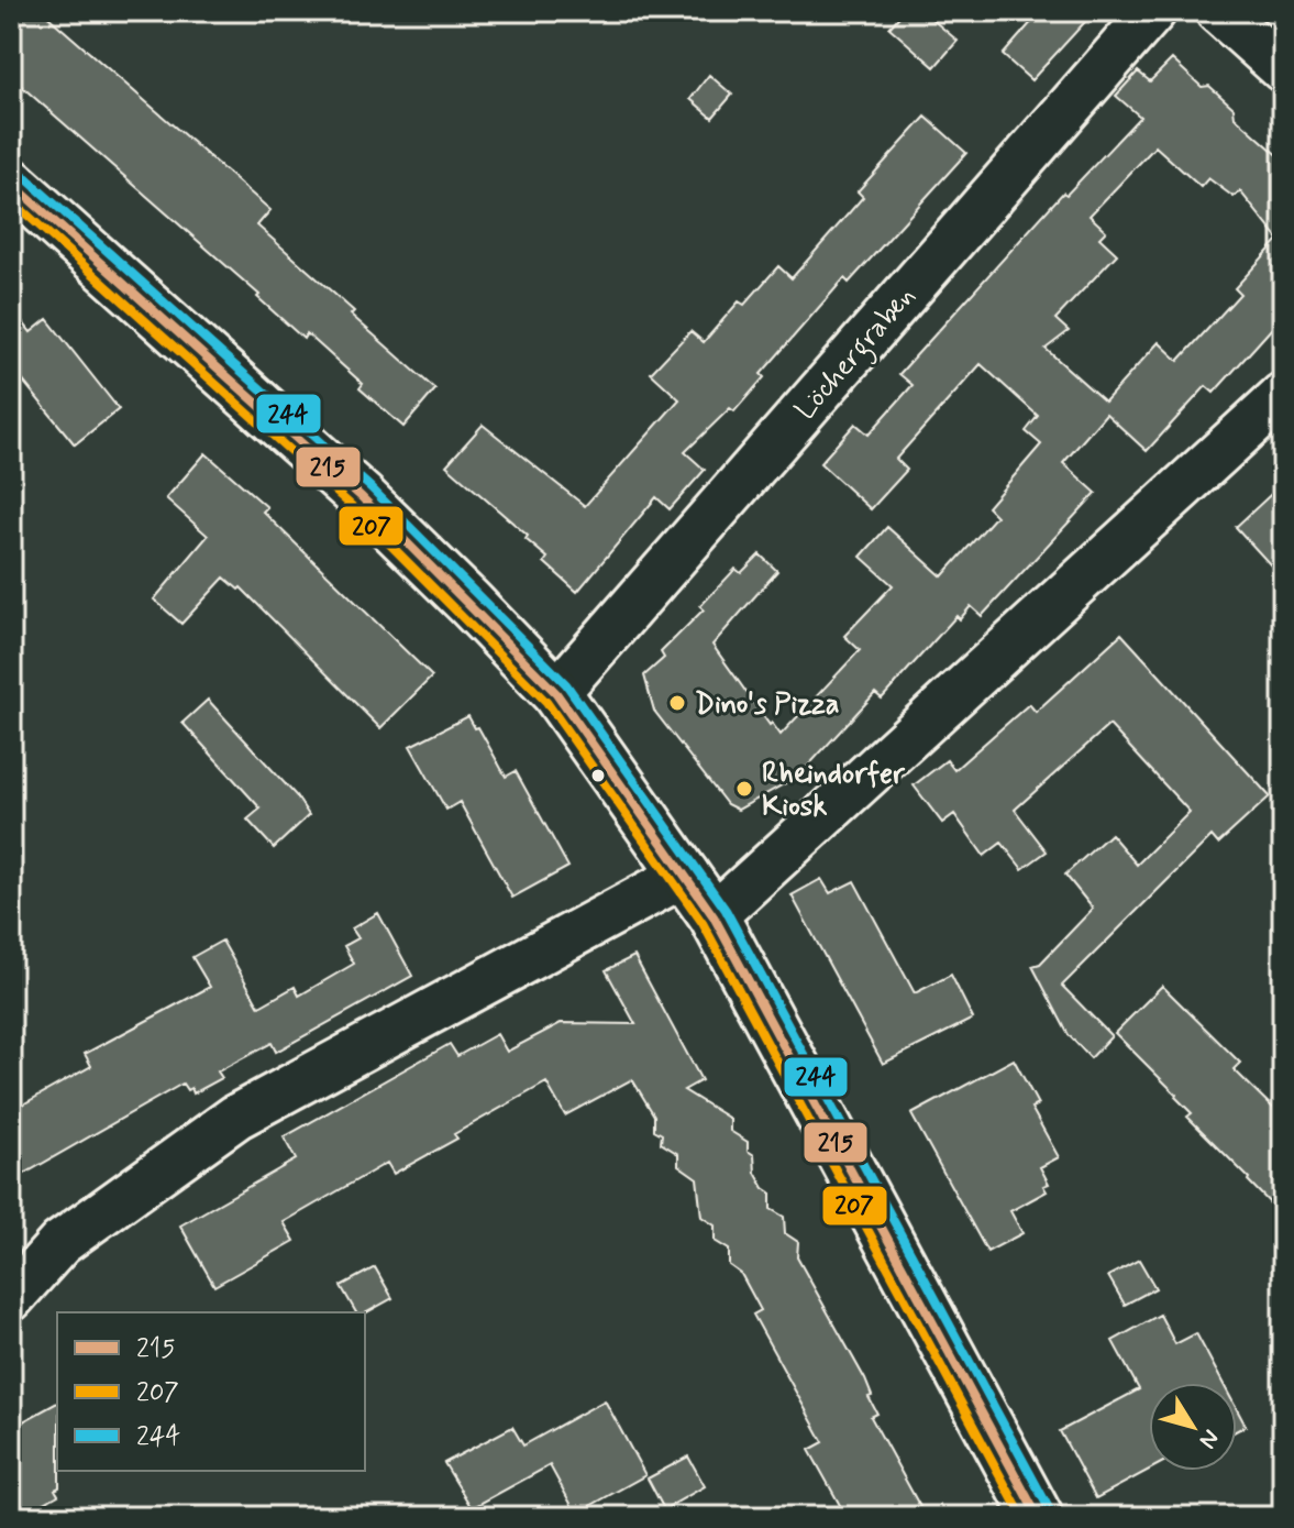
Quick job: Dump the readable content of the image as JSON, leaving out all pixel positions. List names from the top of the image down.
{
  "streets": {
    "street": ["Löchergraben"]
  },
  "places": ["Dino's Pizza", "Rheindorfer Kiosk"],
  "lines": ["transit line 244", "transit line 215", "transit line 207"],
  "legend": ["215", "207", "244"],
  "north": "bottom right"
}
